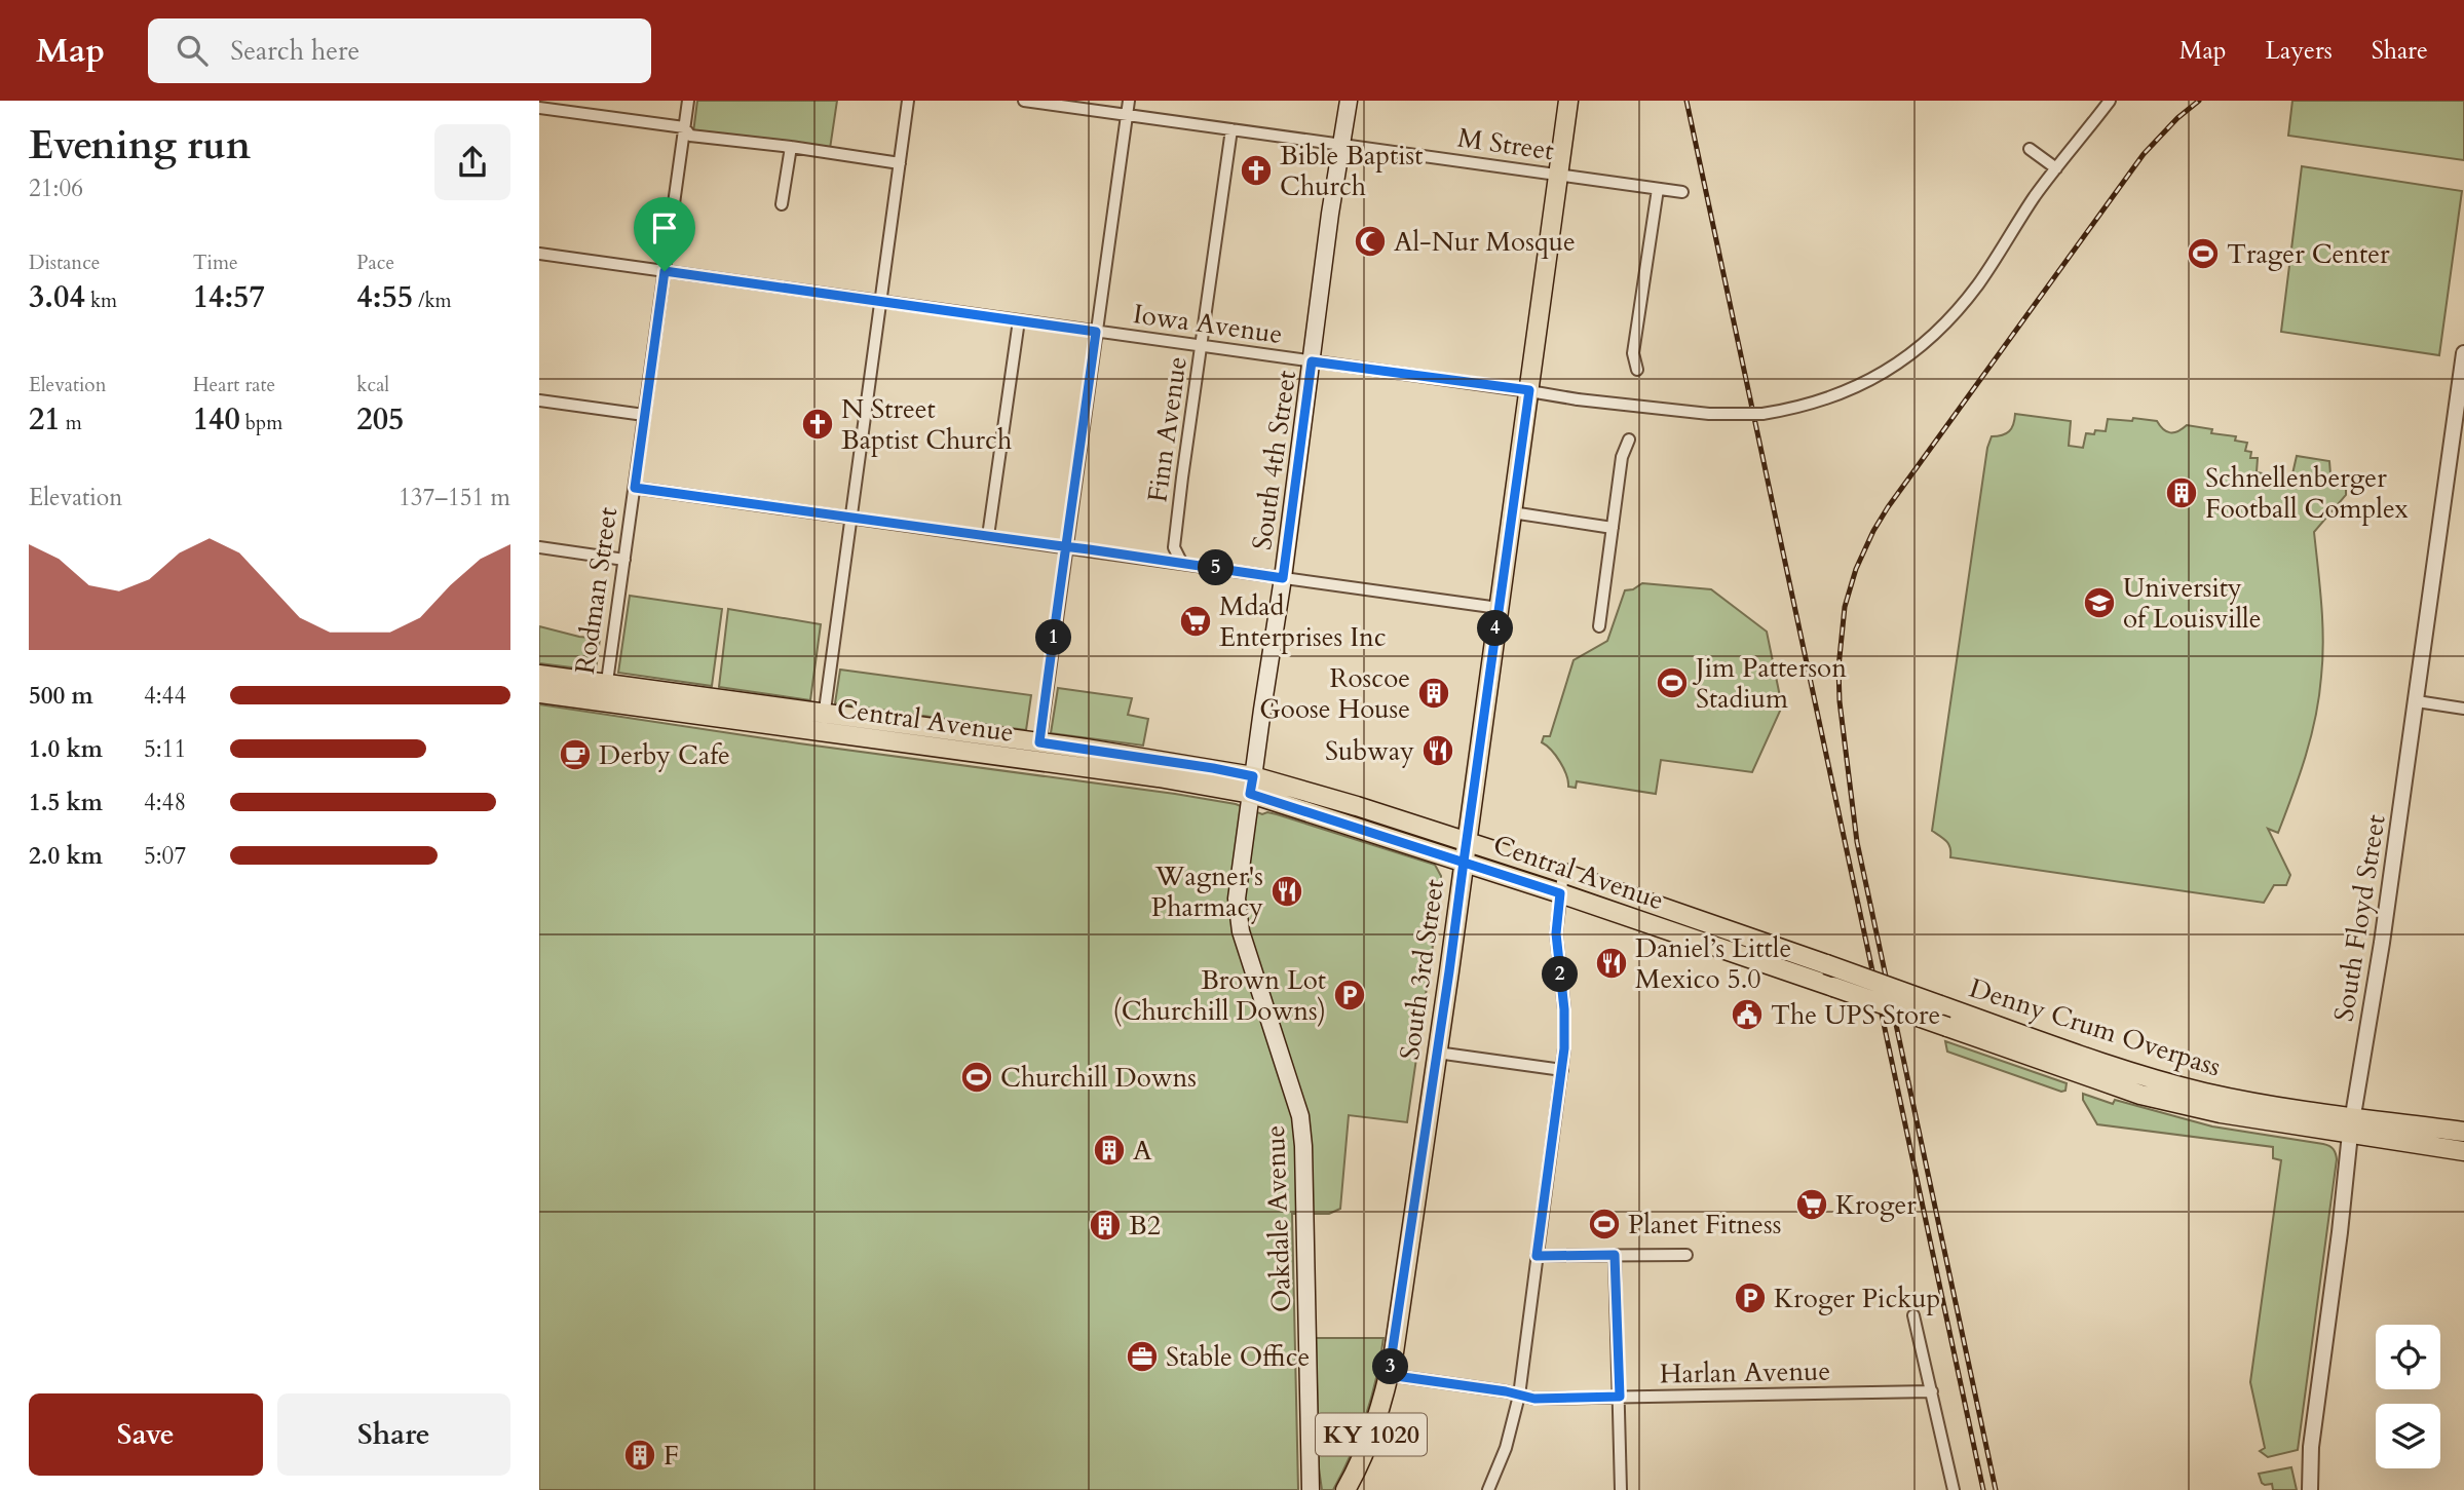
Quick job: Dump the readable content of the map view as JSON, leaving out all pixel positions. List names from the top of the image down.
{
  "streets": {
    "main road": [
      "South 4th Street",
      "Central Avenue",
      "South 3rd Street",
      "Denny Crum Overpass",
      "Oakdale Avenue",
      "KY 1020"
    ],
    "street": [
      "M Street",
      "Iowa Avenue",
      "Finn Avenue",
      "Rodman Street",
      "South Floyd Street",
      "Harlan Avenue"
    ]
  },
  "crossings": [
    ["M Street", "Finn Avenue"],
    ["M Street", "South 4th Street"],
    ["M Street", "South 3rd Street"],
    ["Iowa Avenue", "Finn Avenue"],
    ["Iowa Avenue", "South 4th Street"],
    ["Iowa Avenue", "Rodman Street"],
    ["Iowa Avenue", "South 3rd Street"],
    ["South 4th Street", "Central Avenue"],
    ["South 4th Street", "Oakdale Avenue"],
    ["Rodman Street", "Central Avenue"],
    ["Central Avenue", "South 3rd Street"],
    ["Central Avenue", "Denny Crum Overpass"],
    ["South Floyd Street", "Denny Crum Overpass"],
    ["South 3rd Street", "Harlan Avenue"],
    ["South 3rd Street", "KY 1020"],
    ["Harlan Avenue", "KY 1020"]
  ],
  "places": {
    "church": ["Bible Baptist Church", "N Street Baptist Church"],
    "mosque": ["Al-Nur Mosque"],
    "sports": [
      "Trager Center",
      "Jim Patterson Stadium",
      "Churchill Downs",
      "Planet Fitness"
    ],
    "building": [
      "Schnellenberger Football Complex",
      "Roscoe Goose House",
      "A",
      "B2",
      "F"
    ],
    "school or university": ["University of Louisville"],
    "supermarket": ["Mdad Enterprises Inc", "Kroger"],
    "restaurant": ["Subway", "Wagner's Pharmacy", "Daniel’s Little Mexico 5.0"],
    "cafe": ["Derby Cafe"],
    "parking": ["Brown Lot (Churchill Downs)", "Kroger Pickup"],
    "public building": ["The UPS Store"],
    "office": ["Stable Office"]
  },
  "page": {
    "header": "Map",
    "search": "Search here",
    "nav": ["Map", "Layers", "Share"],
    "heading": ["Evening run", "21:06"],
    "stats": [
      ["Distance", "3.04 km"],
      ["Time", "14:57"],
      ["Pace", "4:55 /km"],
      ["Elevation", "21 m"],
      ["Heart rate", "140 bpm"],
      ["kcal", "205"]
    ],
    "chart": ["Elevation", "137–151 m"],
    "pins": [
      "5",
      "4",
      "1",
      "2",
      "3"
    ],
    "list": [
      {
        "name": "500 m",
        "note": "4:44"
      },
      {
        "name": "1.0 km",
        "note": "5:11"
      },
      {
        "name": "1.5 km",
        "note": "4:48"
      },
      {
        "name": "2.0 km",
        "note": "5:07"
      }
    ],
    "buttons": ["Save", "Share"]
  }
}
